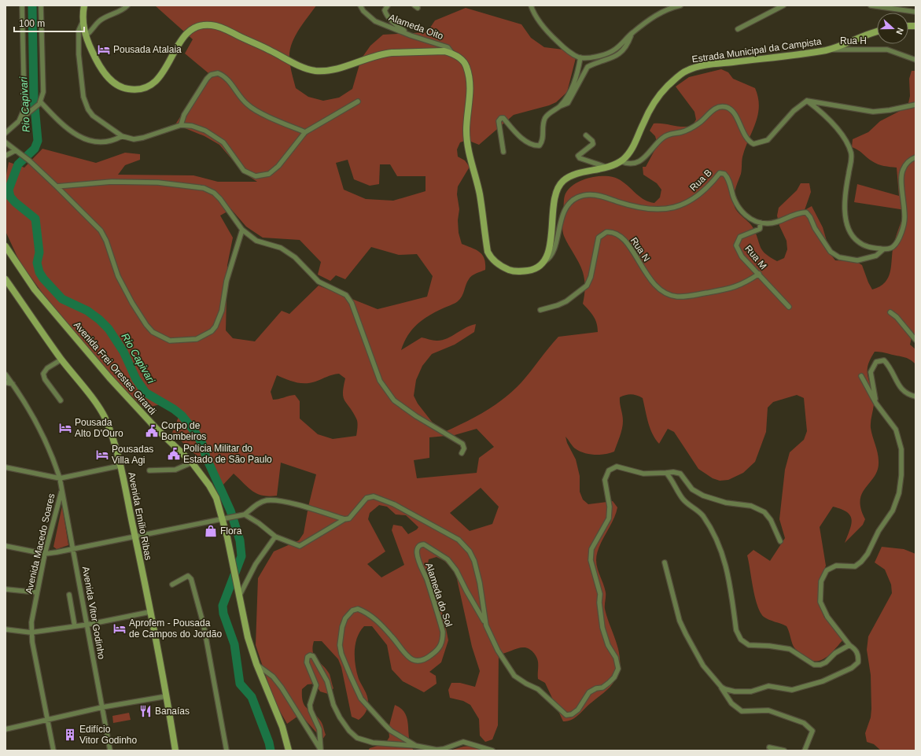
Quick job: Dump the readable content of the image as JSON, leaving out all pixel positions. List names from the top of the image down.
{
  "streets": {
    "main road": ["Estrada Municipal da Campista", "Avenida Frei Orestes Girardi", "Avenida Emílio Ribas"],
    "street": [
      "Alameda Oito",
      "Rua H",
      "Rua B",
      "Rua N",
      "Rua M",
      "Avenida Macedo Soares",
      "Alameda do Sol",
      "Avenida Vitor Godinho"
    ]
  },
  "crossings": [
    ["Rua H", "Estrada Municipal da Campista"],
    ["Estrada Municipal da Campista", "Rua B"],
    ["Rua B", "Rua M"],
    ["Rua N", "Rua M"],
    ["Avenida Macedo Soares", "Avenida Vitor Godinho"]
  ],
  "water": ["Rio Capivari"],
  "places": {
    "hotel": [
      "Pousada Atalaia",
      "Pousada Alto D'Ouro",
      "Pousadas Villa Agi",
      "Aprofem - Pousada de Campos do Jordão"
    ],
    "public building": ["Corpo de Bombeiros", "Polícia Militar do Estado de São Paulo"],
    "shop": ["Flora"],
    "restaurant": ["Banaías"],
    "building": ["Edifício Vitor Godinho"]
  },
  "scale_bar": "100 m",
  "north": "right"
}
